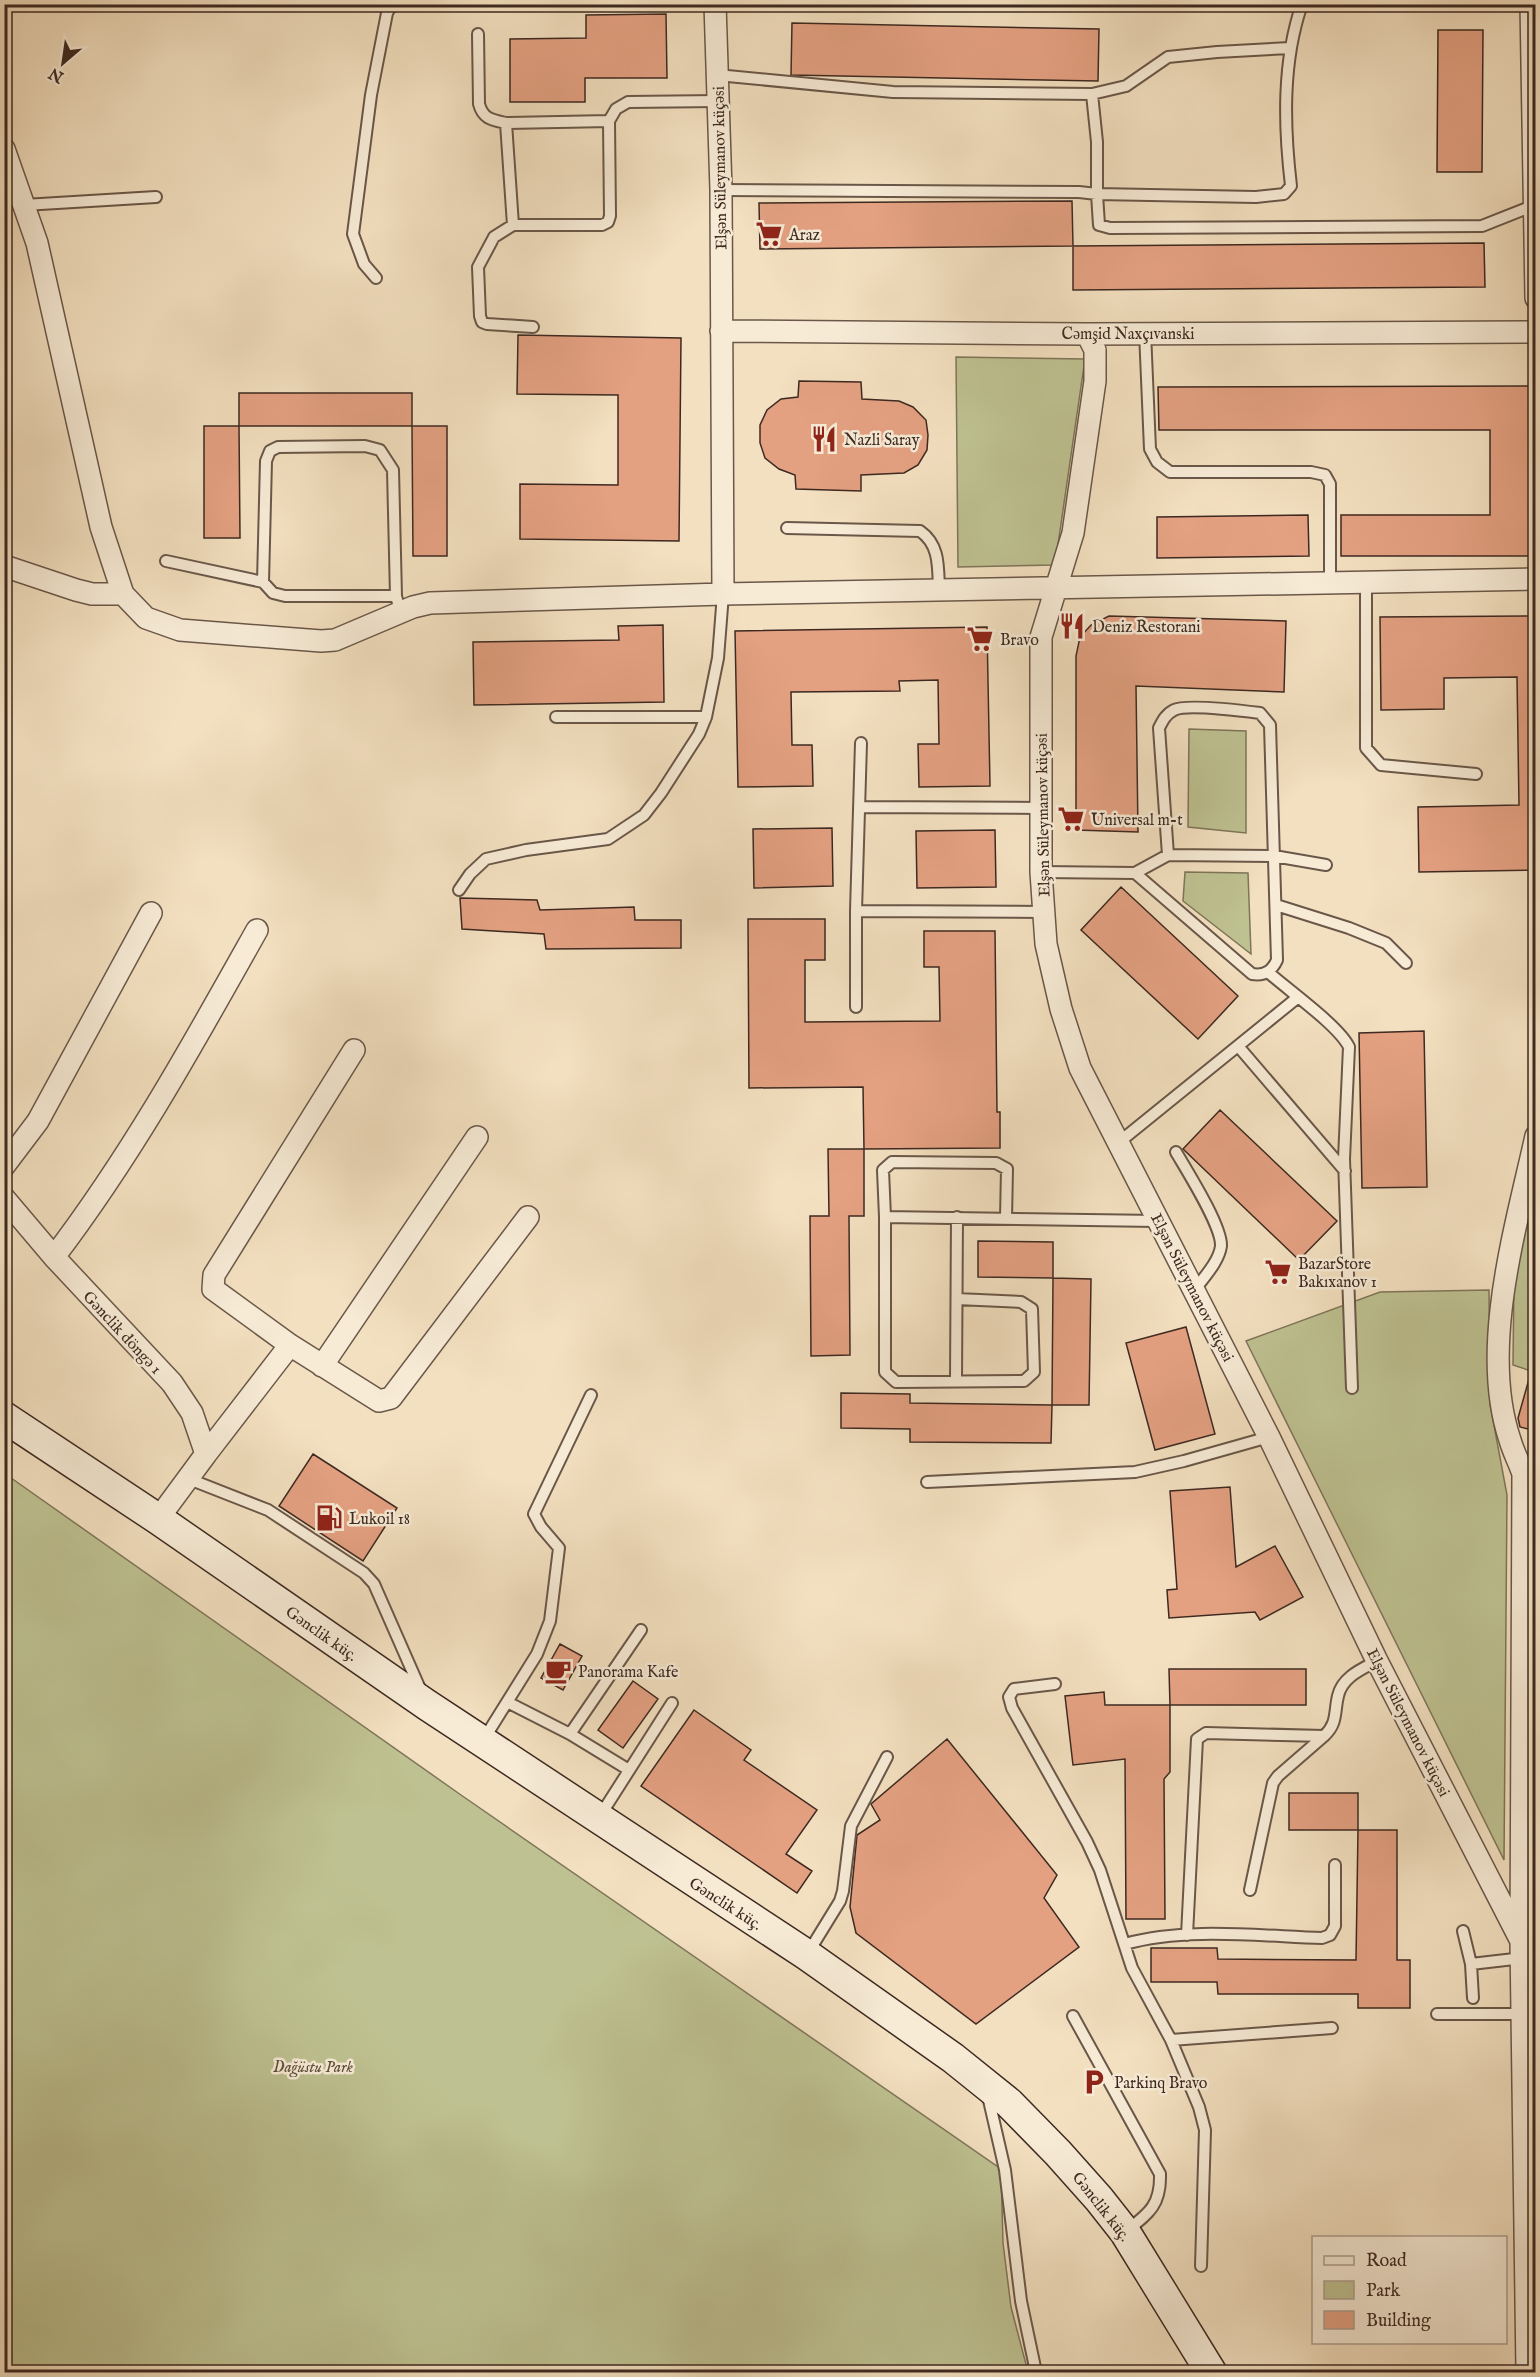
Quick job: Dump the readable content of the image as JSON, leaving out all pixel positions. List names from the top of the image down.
{
  "streets": {
    "main road": ["Gənclik küç."],
    "street": ["Elşən Süleymanov küçəsi", "Cəmşid Naxçıvanski", "Gənclik döngə 1"]
  },
  "crossings": [
    ["Elşən Süleymanov küçəsi", "Cəmşid Naxçıvanski"]
  ],
  "parks": ["Dağüstu Park"],
  "places": {
    "supermarket": [
      "Araz",
      "Bravo",
      "Universal m-t",
      "BazarStore Bakıxanov 1"
    ],
    "restaurant": ["Nazli Saray", "Deniz Restorani"],
    "fuel station": ["Lukoil 18"],
    "cafe": ["Panorama Kafe"],
    "parking": ["Parkinq Bravo"]
  },
  "legend": ["Road", "Park", "Building"],
  "north": "bottom left"
}
